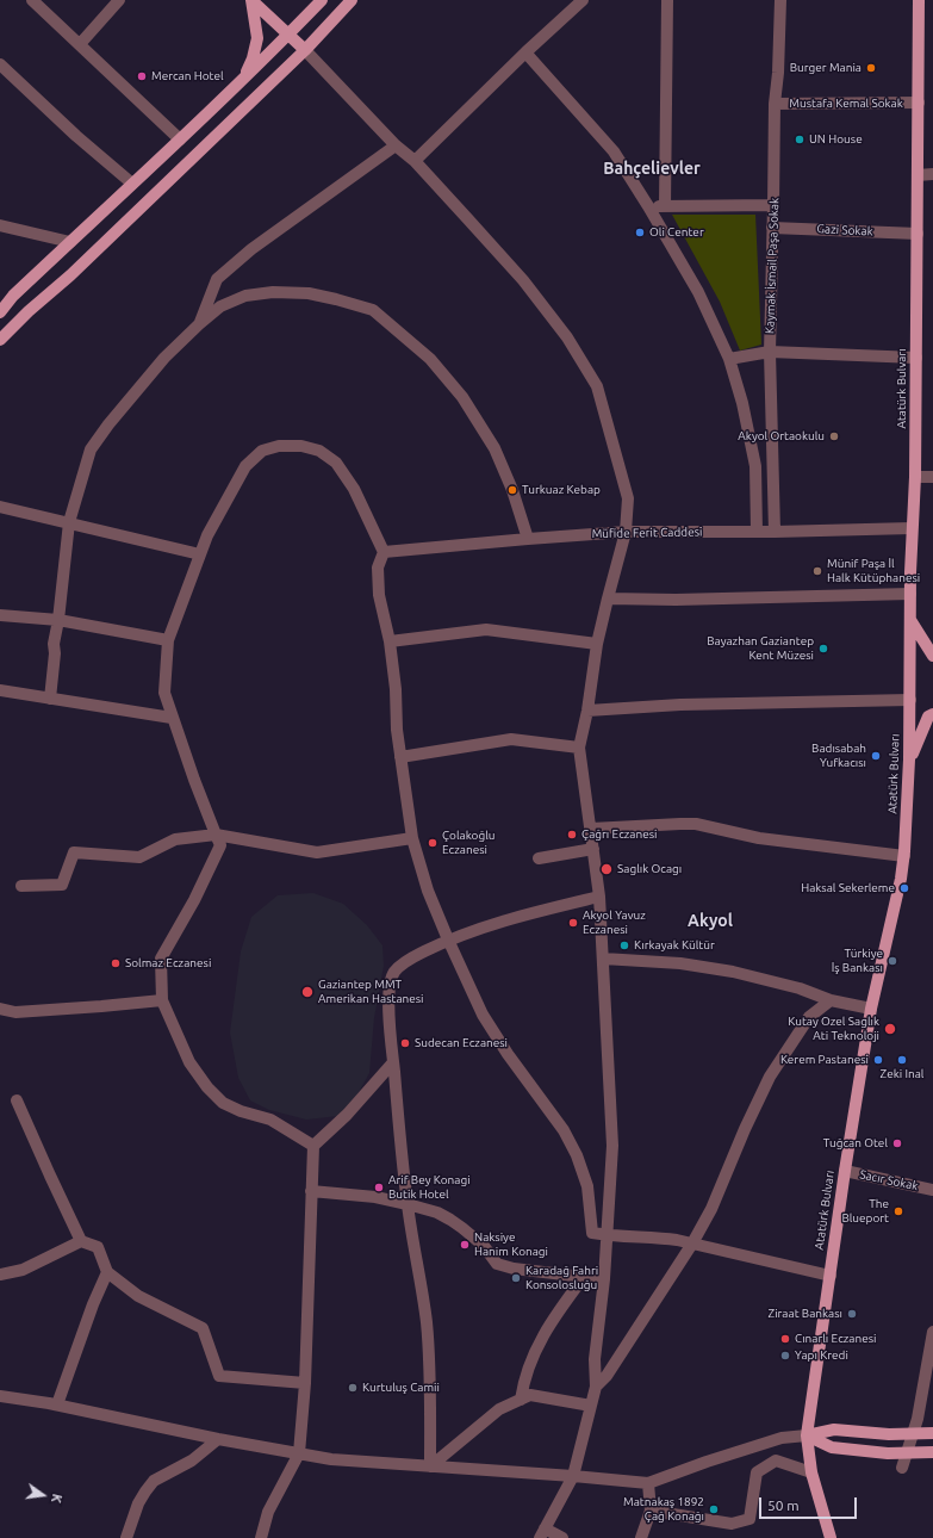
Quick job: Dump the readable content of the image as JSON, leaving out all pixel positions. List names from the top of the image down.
{
  "streets": {
    "main road": ["Atatürk Bulvarı"],
    "street": [
      "Mustafa Kemal Sokak",
      "Gazi Sokak",
      "Kaymak İsmail Paşa Sokak",
      "Müfide Ferit Caddesi",
      "Sacır Sokak"
    ]
  },
  "crossings": [
    ["Mustafa Kemal Sokak", "Kaymak İsmail Paşa Sokak"],
    ["Mustafa Kemal Sokak", "Atatürk Bulvarı"],
    ["Gazi Sokak", "Kaymak İsmail Paşa Sokak"],
    ["Gazi Sokak", "Atatürk Bulvarı"],
    ["Kaymak İsmail Paşa Sokak", "Müfide Ferit Caddesi"],
    ["Atatürk Bulvarı", "Müfide Ferit Caddesi"],
    ["Atatürk Bulvarı", "Sacır Sokak"]
  ],
  "districts": ["Bahçelievler", "Akyol"],
  "places": [
    "Burger Mania",
    "Mercan Hotel",
    "UN House",
    "Oli Center",
    "Akyol Ortaokulu",
    "Turkuaz Kebap",
    "Münif Paşa İl Halk Kütüphanesi",
    "Bayazhan Gaziantep Kent Müzesi",
    "Badısabah Yufkacısı",
    "Çağrı Eczanesi",
    "Çolakoğlu Eczanesi",
    "Saglık Ocagı",
    "Haksal Sekerleme",
    "Akyol Yavuz Eczanesi",
    "Kırkayak Kültür",
    "Türkiye İş Bankası",
    "Solmaz Eczanesi",
    "Gaziantep MMT Amerikan Hastanesi",
    "Kutay Ozel Saglık Ati Teknoloji",
    "Sudecan Eczanesi",
    "Kerem Pastanesi",
    "Zeki Inal",
    "Tuğcan Otel",
    "Arif Bey Konagi Butik Hotel",
    "The Blueport",
    "Naksiye Hanim Konagi",
    "Karadağ Fahri Konsolosluğu",
    "Ziraat Bankası",
    "Cınarlı Eczanesi",
    "Yapı Kredi",
    "Kurtuluş Camii",
    "Matnakaş 1892 Çağ Konağı"
  ],
  "scale_bar": "50 m",
  "north": "right"
}
